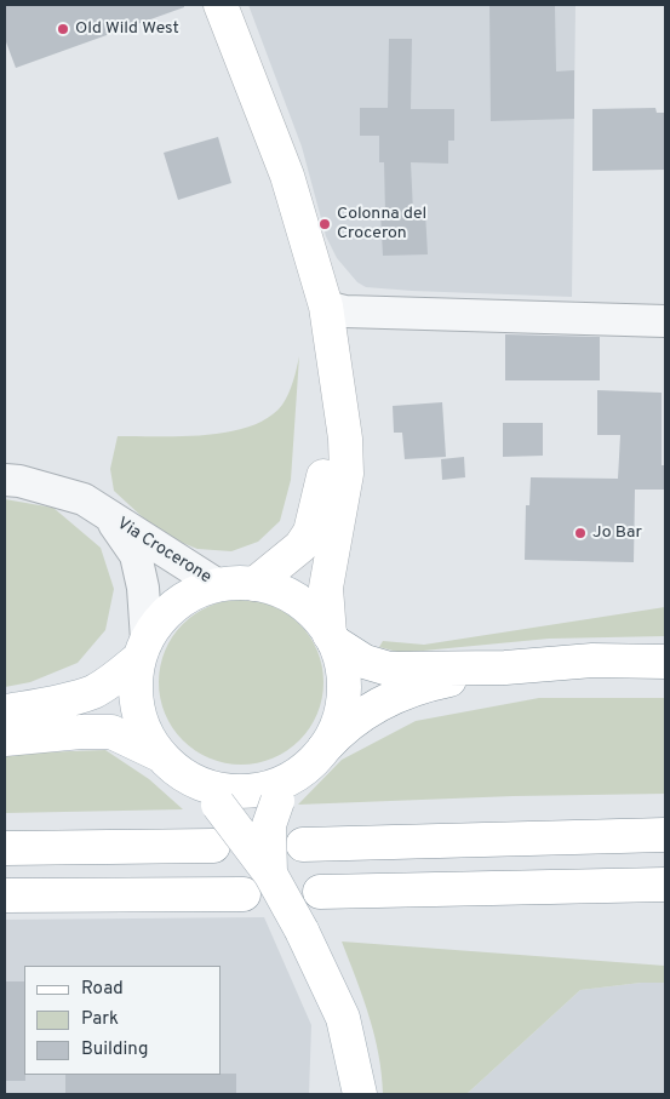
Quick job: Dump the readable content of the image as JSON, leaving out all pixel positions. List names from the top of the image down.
{
  "streets": {
    "street": ["Via Crocerone"]
  },
  "places": ["Old Wild West", "Colonna del Croceron", "Jo Bar"],
  "legend": ["Road", "Park", "Building"]
}
